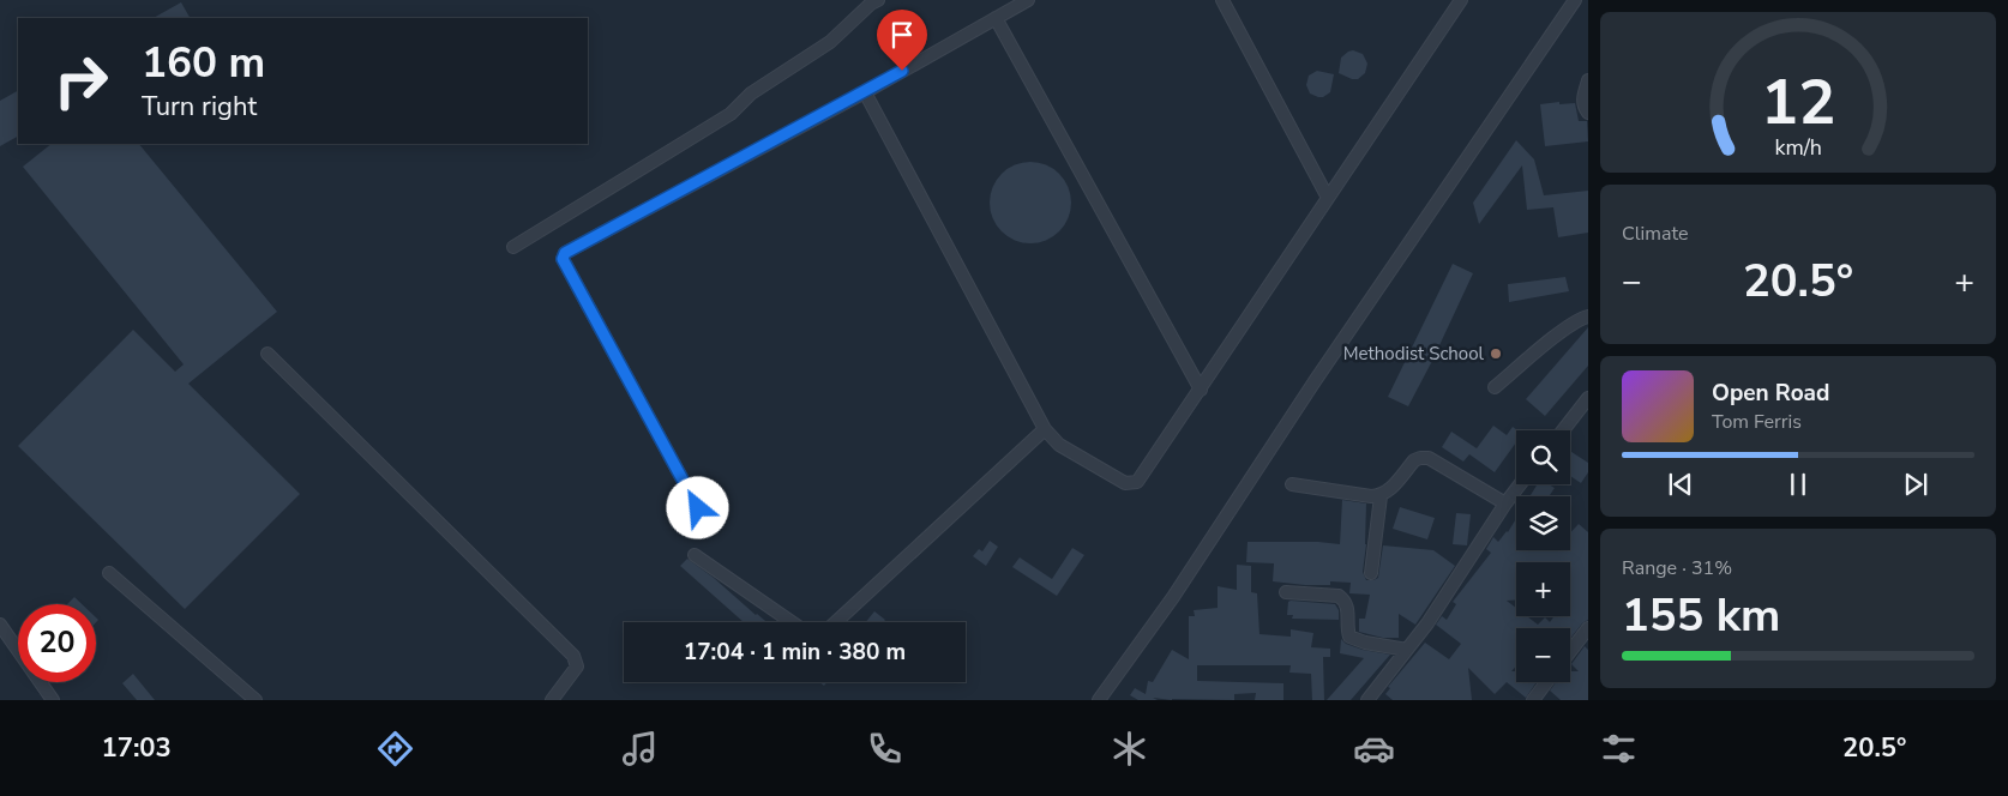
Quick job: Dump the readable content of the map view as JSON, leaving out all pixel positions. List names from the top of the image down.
{
  "places": ["Methodist School"],
  "page": {
    "turn": ["160 m", "Turn right"],
    "tile": [
      "Climate",
      ["Range · 31%", "155 km"]
    ],
    "heat": ["−", "20.5°", "+"],
    "song": ["Open Road", "Tom Ferris"],
    "map_buttons": ["+", "−"],
    "limit": "20",
    "trip": "17:04 · 1 min · 380 m",
    "tabs": ["17:03", "20.5°"],
    "gauge": ["12", "km/h"]
  }
}
